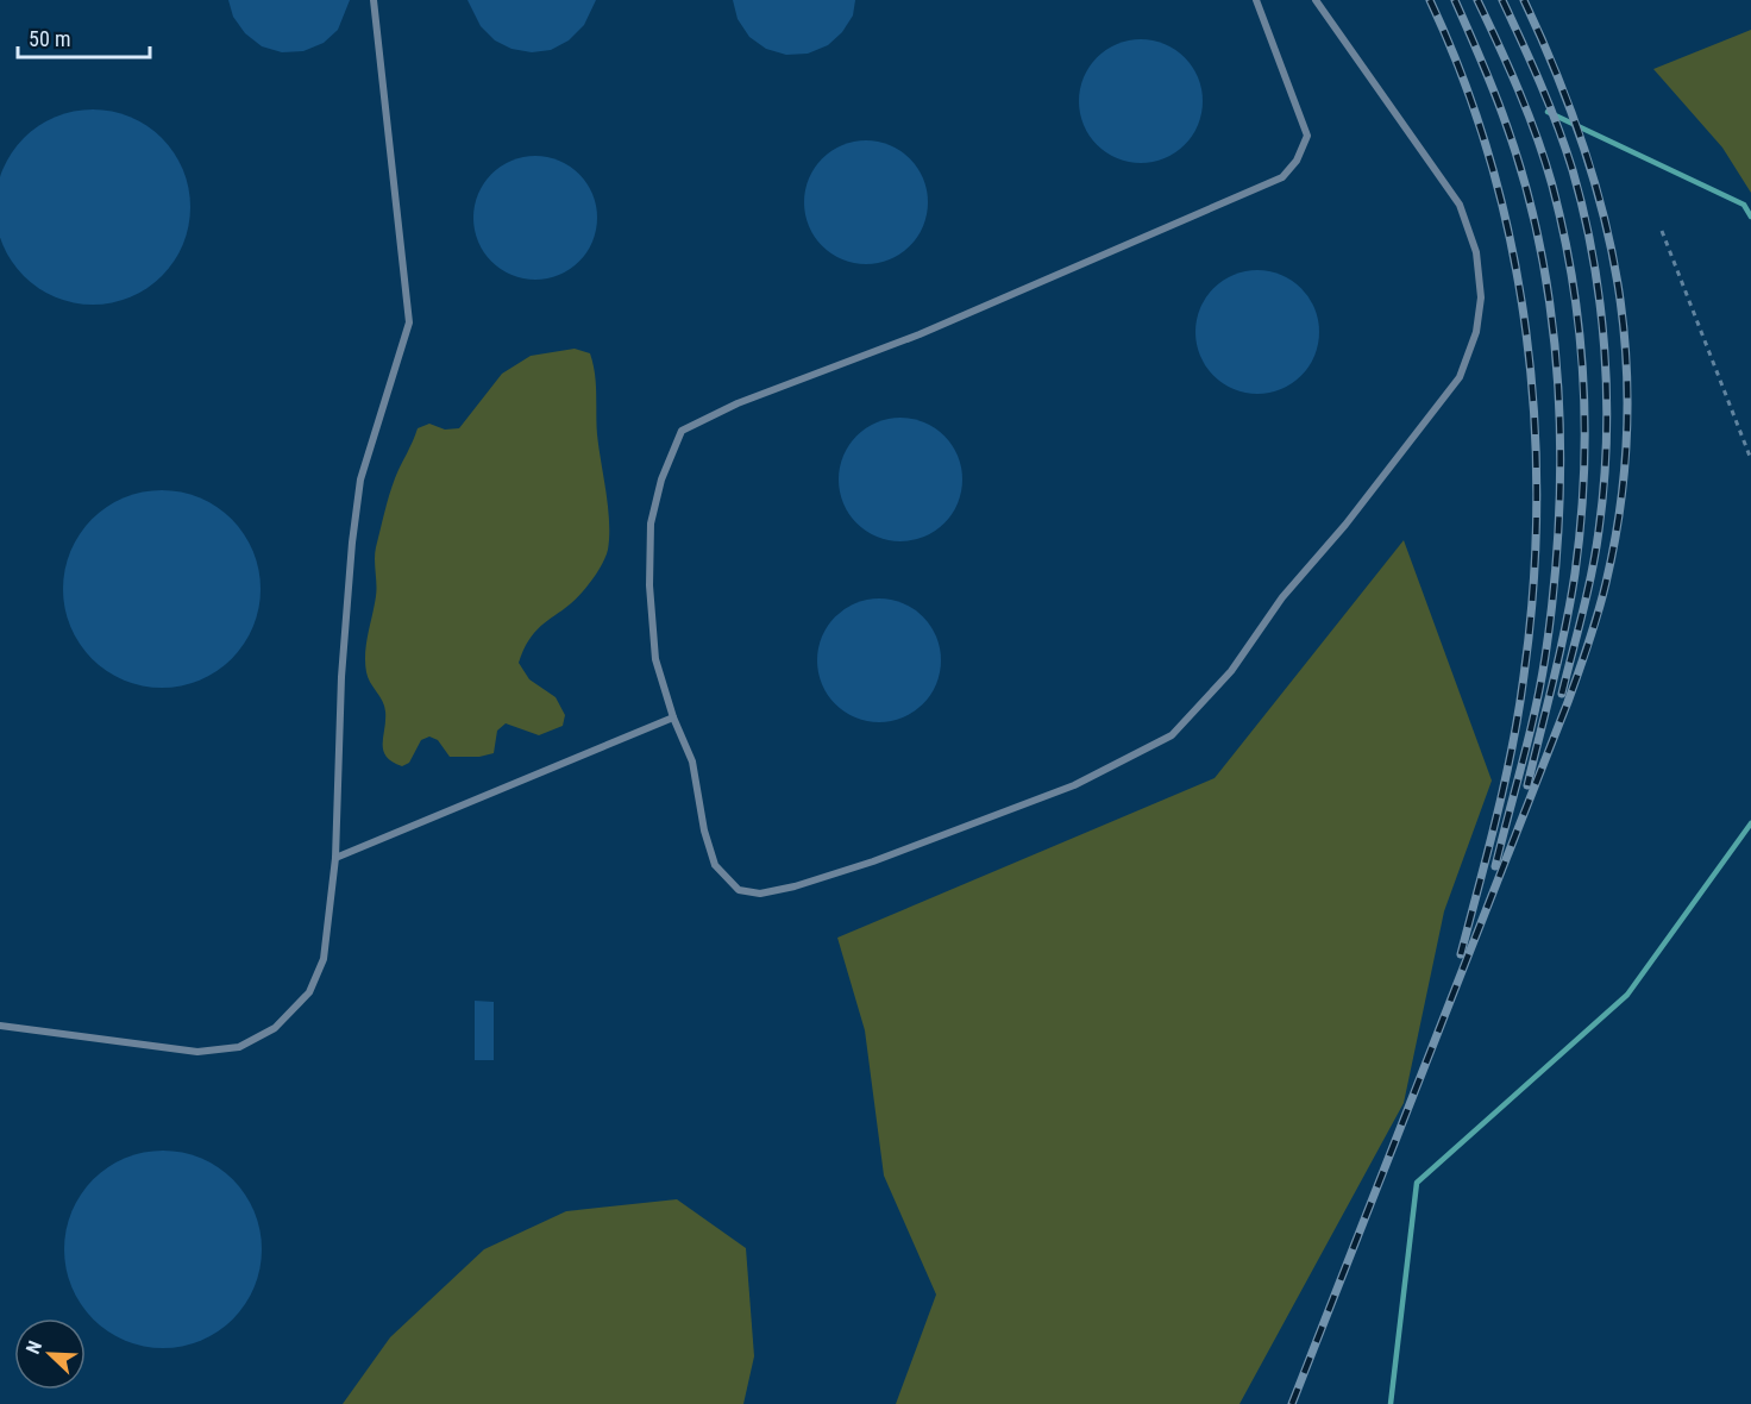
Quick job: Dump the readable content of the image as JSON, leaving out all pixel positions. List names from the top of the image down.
{
  "scale_bar": "50 m",
  "north": "top left"
}
